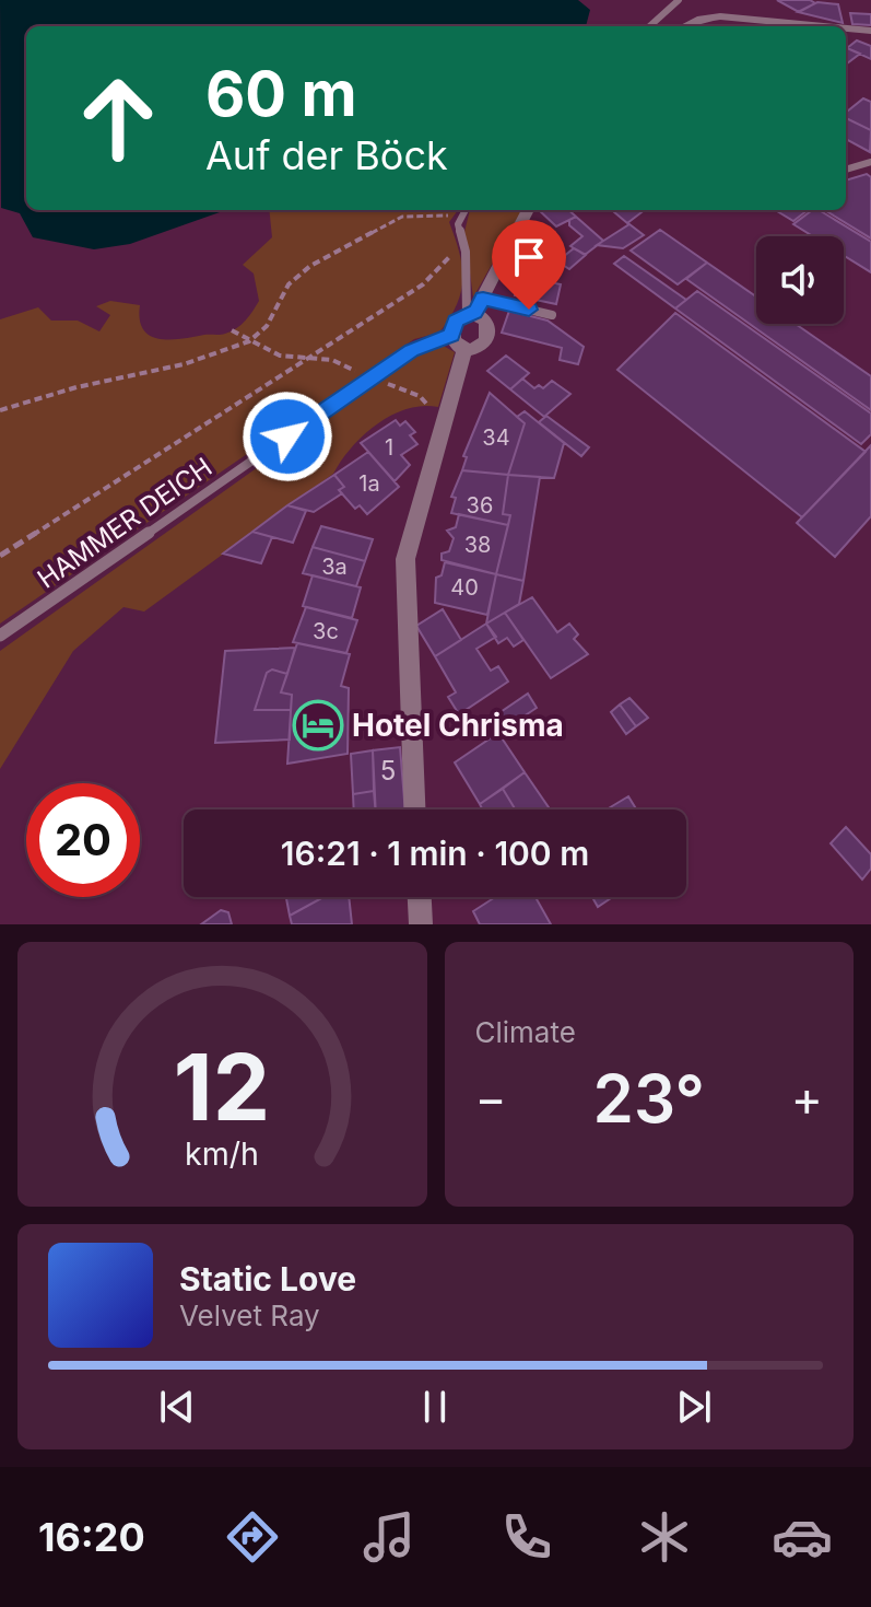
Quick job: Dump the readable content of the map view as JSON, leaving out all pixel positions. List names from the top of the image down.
{
  "streets": {
    "lane": ["HAMMER DEICH"]
  },
  "places": {
    "hotel": ["Hotel Chrisma"]
  },
  "house_numbers": [
    "34",
    "1",
    "1a",
    "36",
    "38",
    "3a",
    "40",
    "3c",
    "5"
  ],
  "page": {
    "turn": ["60 m", "Auf der Böck"],
    "limit": "20",
    "trip": "16:21 · 1 min · 100 m",
    "tile": "Climate",
    "heat": ["−", "23°", "+"],
    "song": ["Static Love", "Velvet Ray"],
    "tabs": "16:20",
    "gauge": ["12", "km/h"]
  }
}
